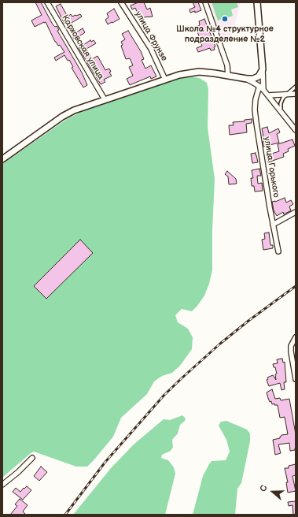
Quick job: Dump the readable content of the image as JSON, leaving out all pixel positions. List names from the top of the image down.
{
  "streets": {
    "street": ["улица Фрунзе", "Карховская улица", "улица Горького"]
  },
  "places": ["Школа №4 структурное подразделение №2"],
  "north": "left"
}
